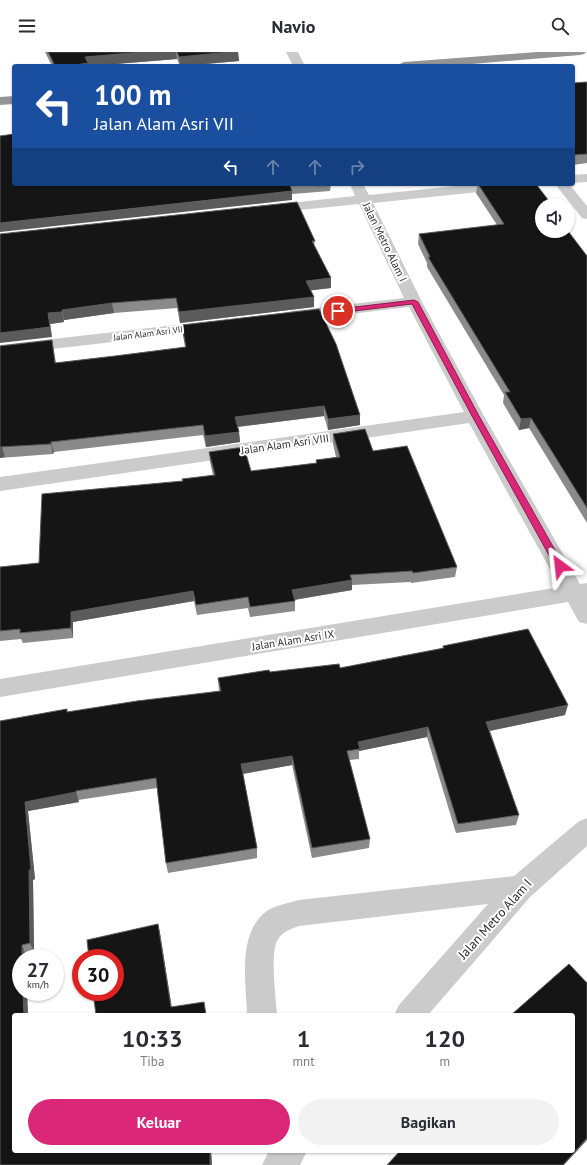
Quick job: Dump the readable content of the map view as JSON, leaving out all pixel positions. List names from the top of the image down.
{
  "streets": {
    "street": [
      "Jalan Metro Alam I",
      "Jalan Alam Asri VII",
      "Jalan Alam Asri VIII",
      "Jalan Alam Asri IX"
    ]
  },
  "crossings": [
    ["Jalan Metro Alam I", "Jalan Alam Asri VIII"],
    ["Jalan Metro Alam I", "Jalan Alam Asri IX"]
  ],
  "page": {
    "header": "Navio",
    "turn": ["100 m", "Jalan Alam Asri VII"],
    "speed": "27 km/h",
    "limit": "30",
    "eta": [
      "10:33",
      "Tiba",
      "1",
      "mnt",
      "120",
      "m"
    ],
    "buttons": ["Keluar", "Bagikan"]
  }
}
